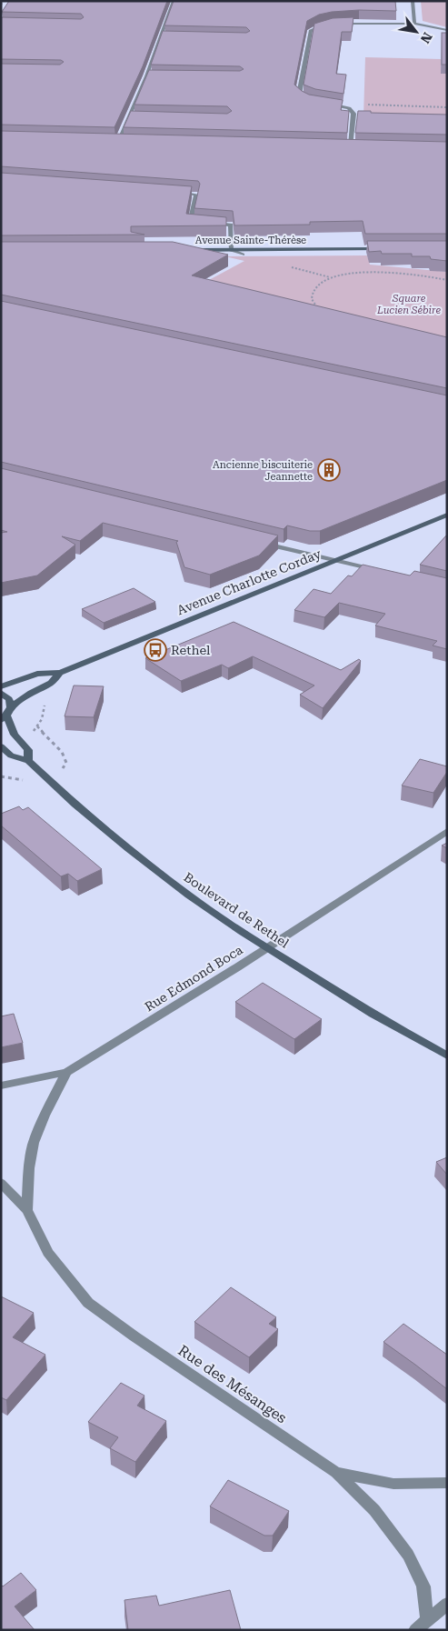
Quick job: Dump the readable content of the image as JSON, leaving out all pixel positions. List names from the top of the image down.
{
  "streets": {
    "street": [
      "Avenue Sainte-Thérèse",
      "Avenue Charlotte Corday",
      "Boulevard de Rethel",
      "Rue Edmond Boca",
      "Rue des Mésanges"
    ]
  },
  "crossings": [
    ["Avenue Charlotte Corday", "Boulevard de Rethel"],
    ["Boulevard de Rethel", "Rue Edmond Boca"],
    ["Rue Edmond Boca", "Rue des Mésanges"]
  ],
  "parks": ["Square Lucien Sébire"],
  "places": {
    "building": ["Ancienne biscuiterie Jeannette"],
    "bus stop": ["Rethel"]
  },
  "north": "bottom right"
}
